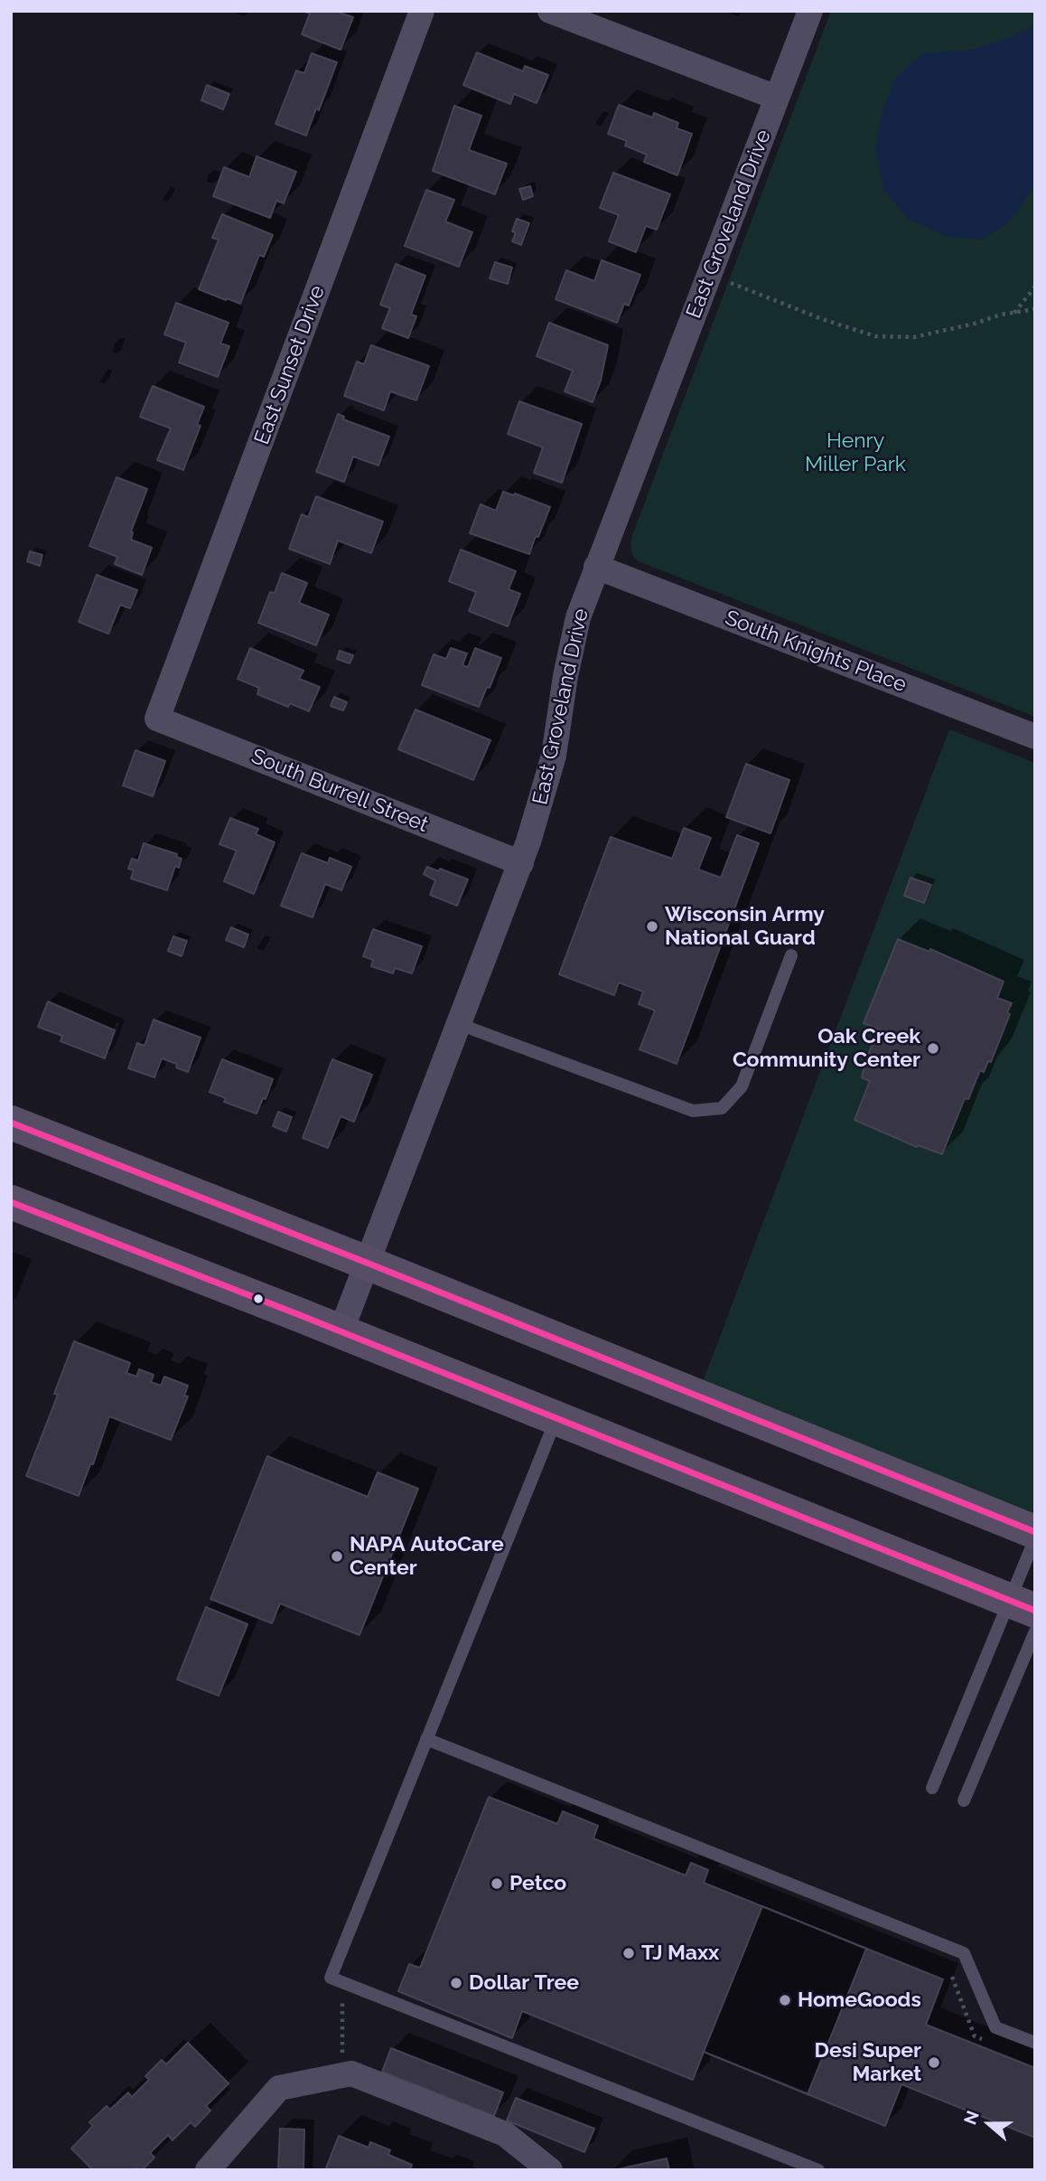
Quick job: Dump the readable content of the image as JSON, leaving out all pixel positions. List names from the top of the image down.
{
  "streets": {
    "street": [
      "East Groveland Drive",
      "East Sunset Drive",
      "South Knights Place",
      "South Burrell Street"
    ]
  },
  "crossings": [
    ["East Groveland Drive", "South Knights Place"],
    ["East Groveland Drive", "South Burrell Street"],
    ["East Sunset Drive", "South Burrell Street"]
  ],
  "parks": ["Henry Miller Park"],
  "places": [
    "Wisconsin Army National Guard",
    "Oak Creek Community Center",
    "NAPA AutoCare Center",
    "Petco",
    "TJ Maxx",
    "Dollar Tree",
    "HomeGoods",
    "Desi Super Market"
  ],
  "north": "left"
}
